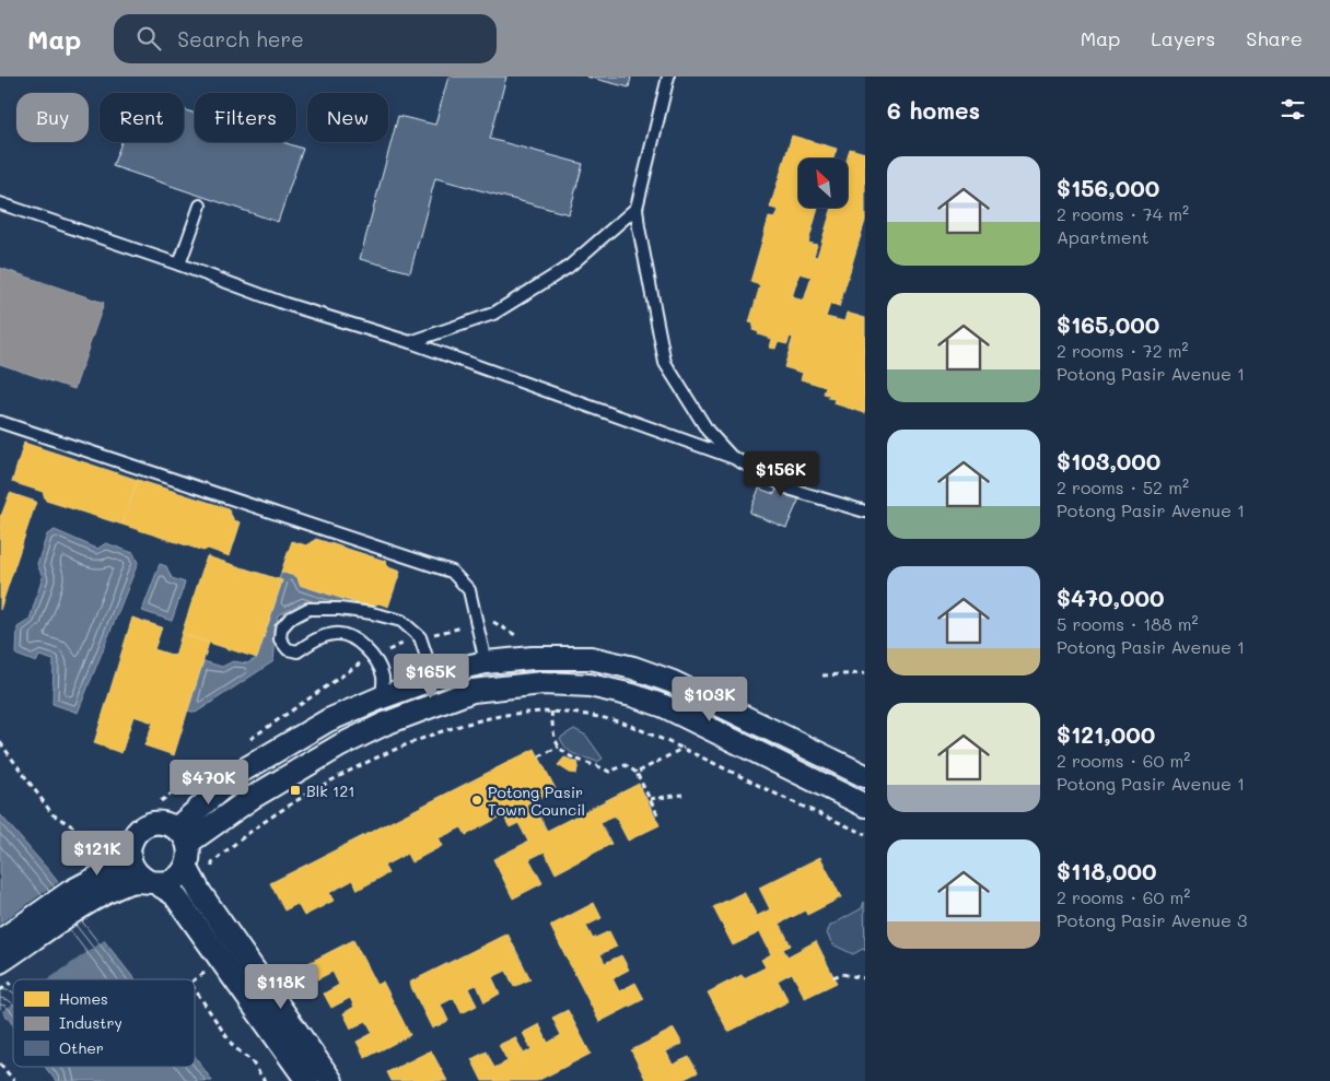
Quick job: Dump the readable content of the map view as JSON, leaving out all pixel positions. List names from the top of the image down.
{
  "places": {
    "transit": ["Blk 121"],
    "other": ["Potong Pasir Town Council"]
  },
  "legend": ["Homes", "Industry", "Other"],
  "north": "top left",
  "page": {
    "header": "Map",
    "search": "Search here",
    "nav": ["Map", "Layers", "Share"],
    "heading": "6 homes",
    "chip": [
      "Buy",
      "Rent",
      "Filters",
      "New"
    ],
    "list": [
      {
        "name": "$156,000",
        "note": "2 rooms · 74 m² · Apartment"
      },
      {
        "name": "$165,000",
        "note": "2 rooms · 72 m² · Potong Pasir Avenue 1"
      },
      {
        "name": "$103,000",
        "note": "2 rooms · 52 m² · Potong Pasir Avenue 1"
      },
      {
        "name": "$470,000",
        "note": "5 rooms · 188 m² · Potong Pasir Avenue 1"
      },
      {
        "name": "$121,000",
        "note": "2 rooms · 60 m² · Potong Pasir Avenue 1"
      },
      {
        "name": "$118,000",
        "note": "2 rooms · 60 m² · Potong Pasir Avenue 3"
      }
    ],
    "price": [
      "$156K",
      "$165K",
      "$103K",
      "$470K",
      "$121K",
      "$118K"
    ]
  }
}
